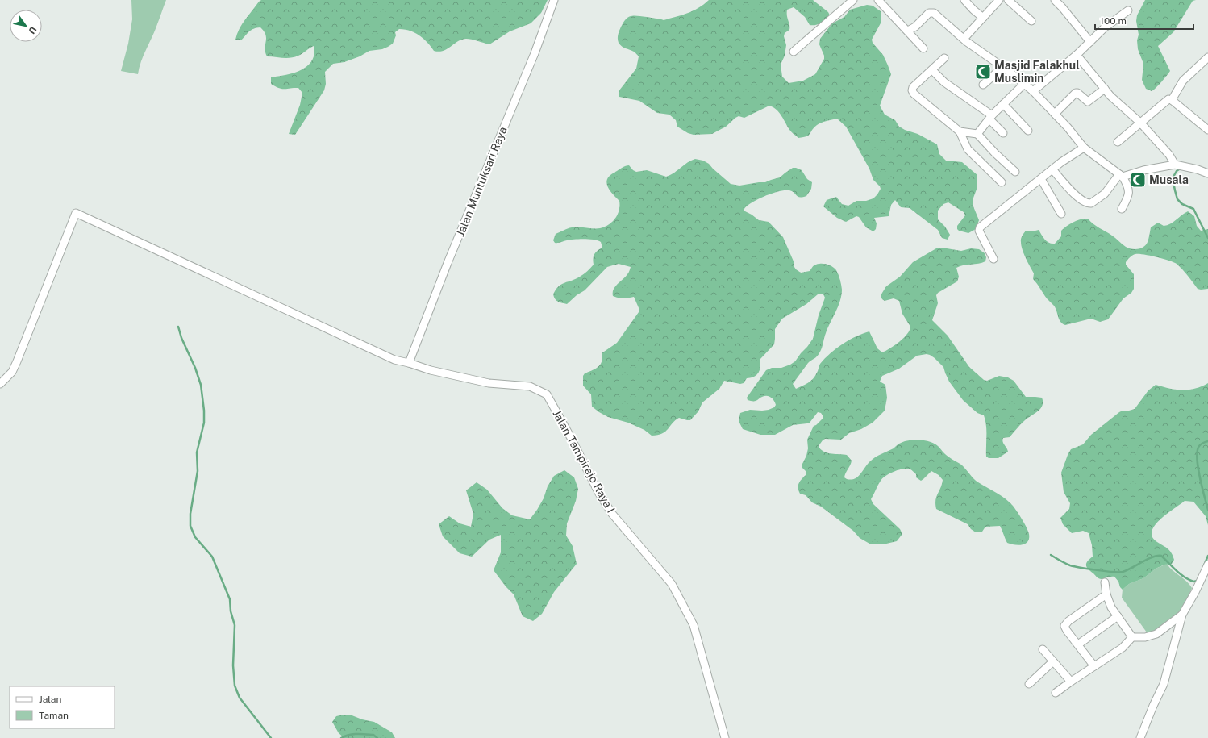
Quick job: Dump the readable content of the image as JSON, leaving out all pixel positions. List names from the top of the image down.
{
  "streets": {
    "street": ["Jalan Muntuksari Raya", "Jalan Tampirejo Raya I"]
  },
  "crossings": [
    ["Jalan Muntuksari Raya", "Jalan Tampirejo Raya I"]
  ],
  "places": {
    "mosque": ["Masjid Falakhul Muslimin", "Musala"]
  },
  "legend": ["Jalan", "Taman"],
  "scale_bar": "100 m",
  "north": "bottom right"
}
